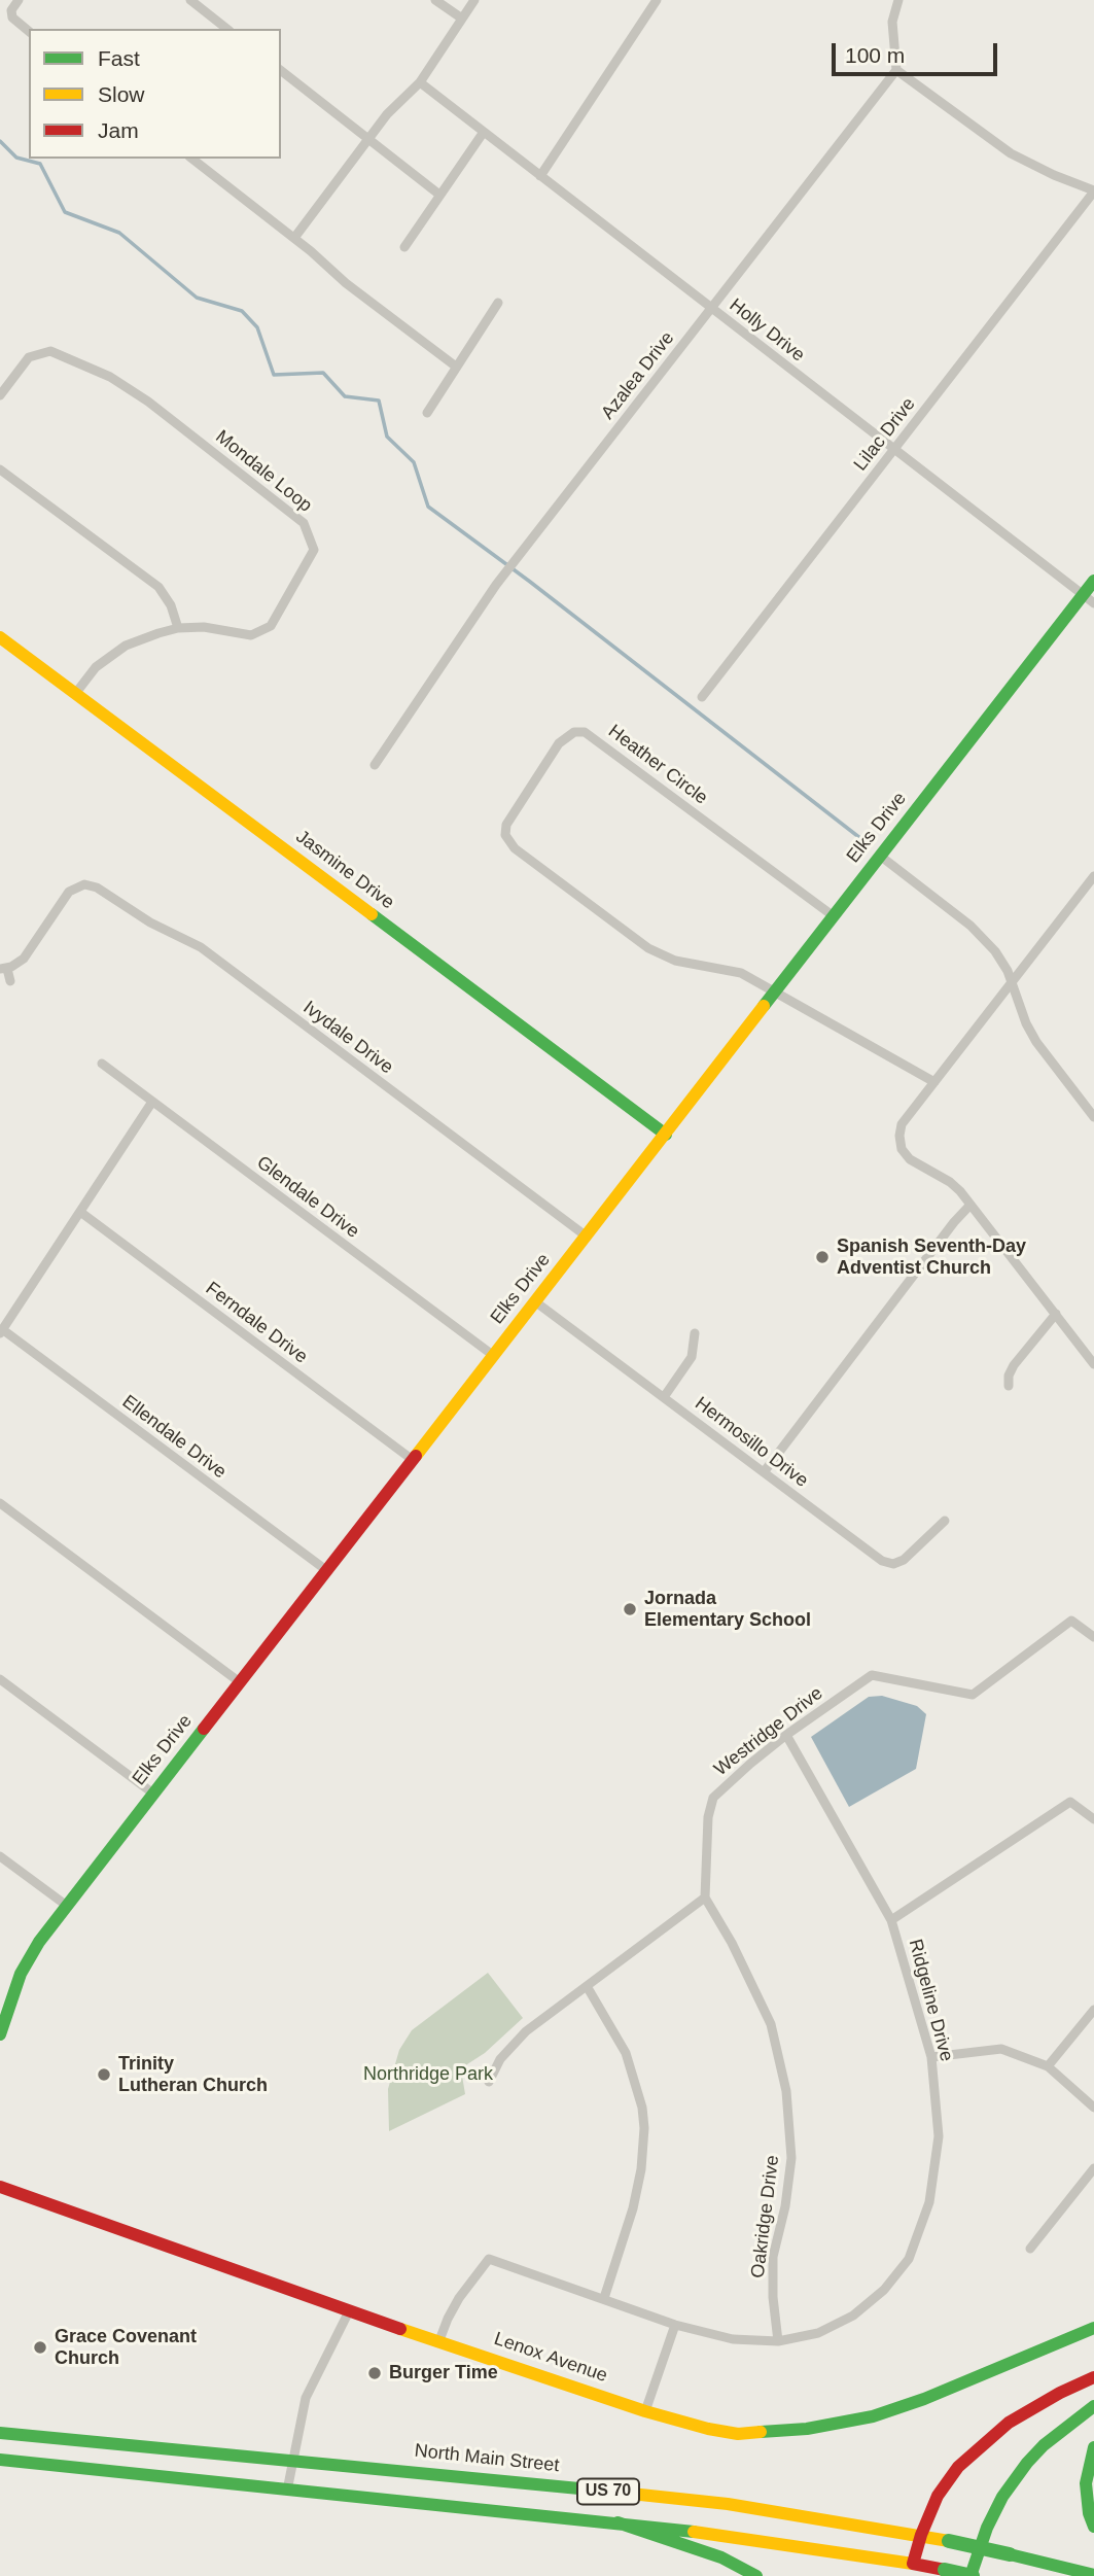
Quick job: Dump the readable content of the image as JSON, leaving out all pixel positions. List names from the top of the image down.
{
  "streets": {
    "main road": [
      "Elks Drive",
      "Jasmine Drive",
      "Lenox Avenue",
      "North Main Street",
      "US 70"
    ],
    "street": [
      "Holly Drive",
      "Azalea Drive",
      "Lilac Drive",
      "Mondale Loop",
      "Heather Circle",
      "Ivydale Drive",
      "Glendale Drive",
      "Ferndale Drive",
      "Ellendale Drive",
      "Hermosillo Drive",
      "Westridge Drive",
      "Ridgeline Drive",
      "Oakridge Drive"
    ]
  },
  "crossings": [
    ["Holly Drive", "Azalea Drive"],
    ["Holly Drive", "Lilac Drive"],
    ["Holly Drive", "Elks Drive"],
    ["Mondale Loop", "Jasmine Drive"],
    ["Heather Circle", "Elks Drive"],
    ["Elks Drive", "Jasmine Drive"],
    ["Elks Drive", "Ivydale Drive"],
    ["Elks Drive", "Glendale Drive"],
    ["Elks Drive", "Ferndale Drive"],
    ["Elks Drive", "Ellendale Drive"],
    ["Elks Drive", "Hermosillo Drive"],
    ["Westridge Drive", "Ridgeline Drive"],
    ["Westridge Drive", "Oakridge Drive"],
    ["Ridgeline Drive", "Oakridge Drive"],
    ["Ridgeline Drive", "Lenox Avenue"]
  ],
  "parks": ["Northridge Park"],
  "places": [
    "Spanish Seventh-Day Adventist Church",
    "Jornada Elementary School",
    "Trinity Lutheran Church",
    "Grace Covenant Church",
    "Burger Time"
  ],
  "legend": ["Fast", "Slow", "Jam"],
  "scale_bar": "100 m"
}
